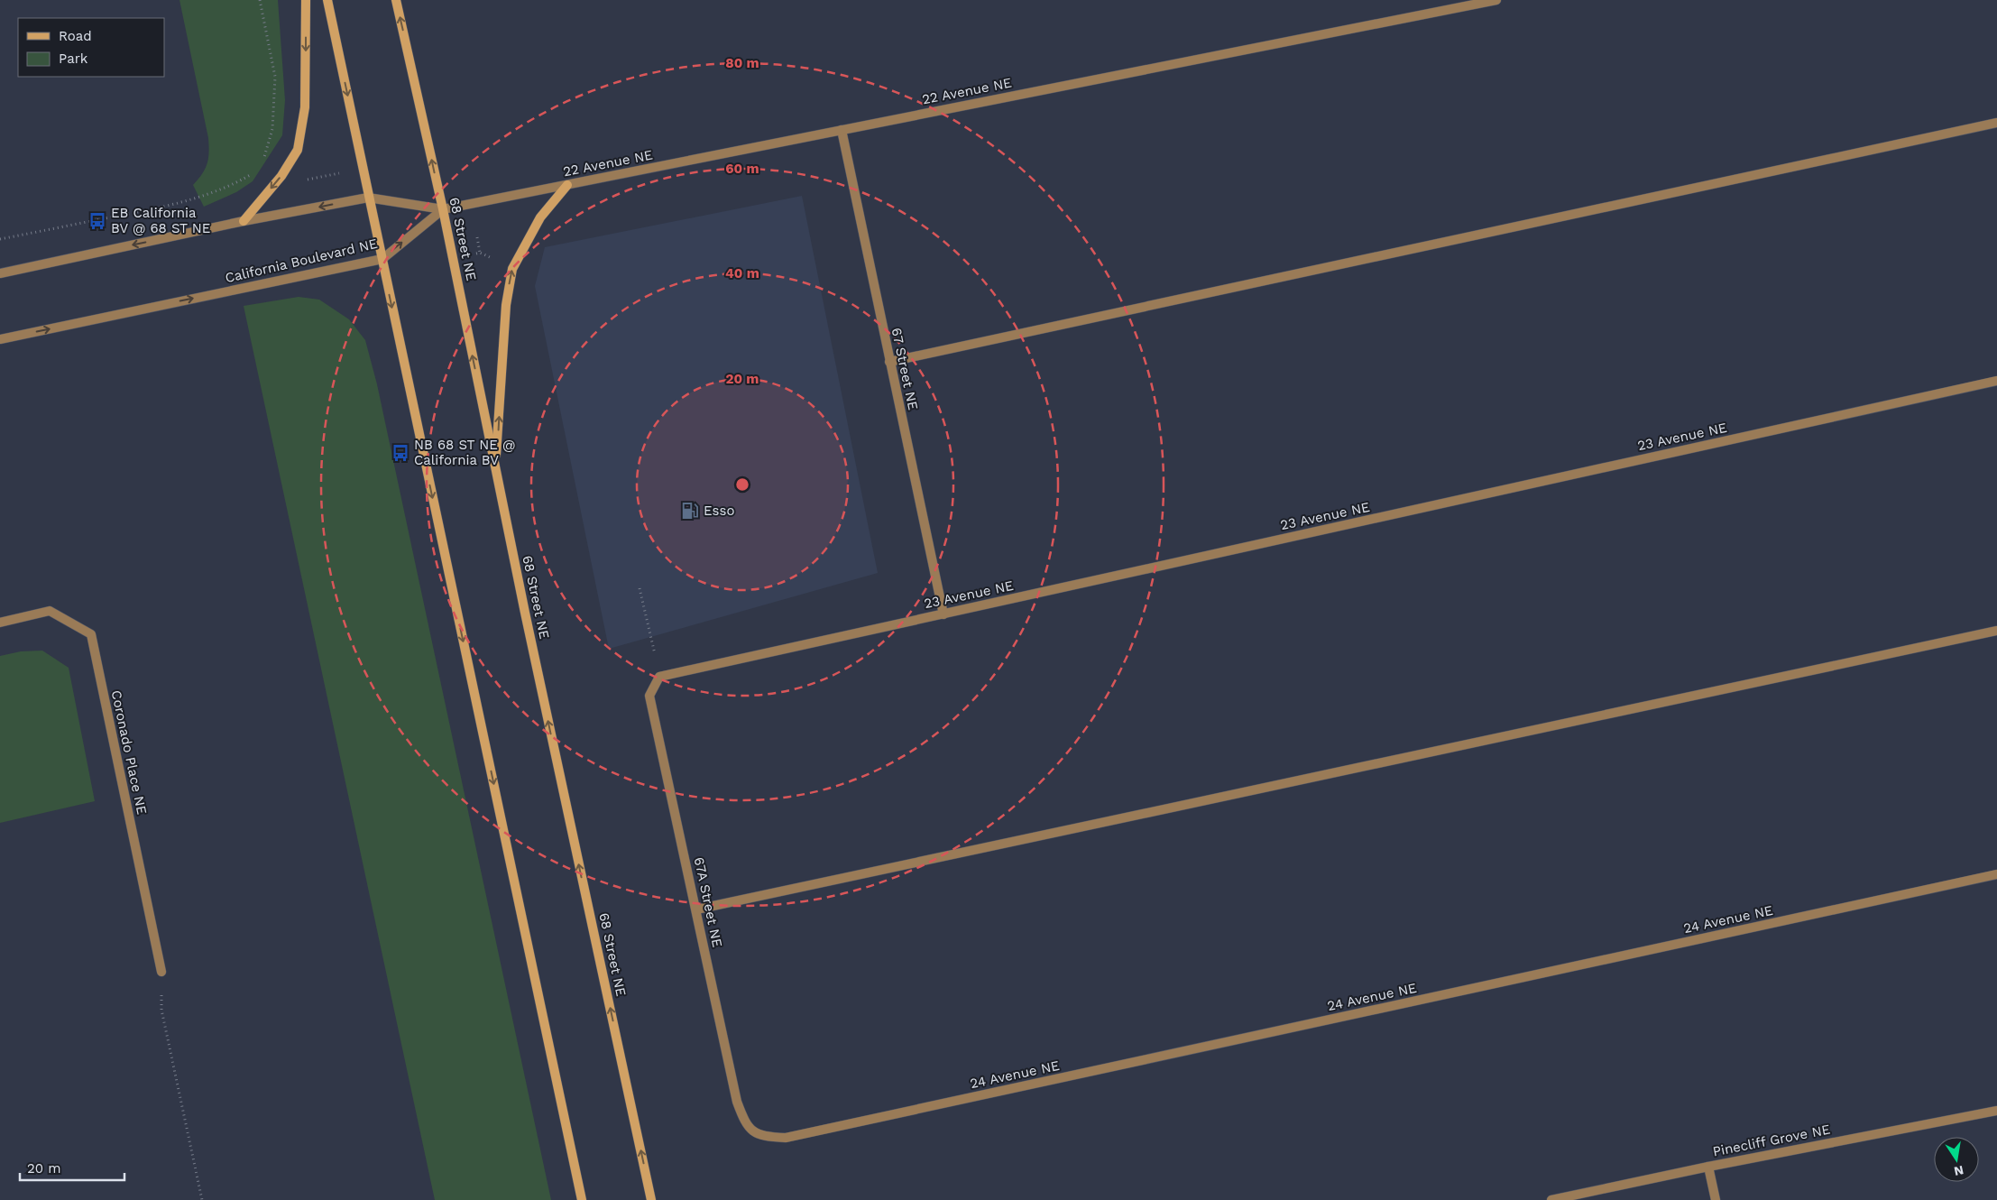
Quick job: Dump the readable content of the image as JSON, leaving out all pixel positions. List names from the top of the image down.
{
  "streets": {
    "main road": ["68 Street NE"],
    "street": [
      "22 Avenue NE",
      "California Boulevard NE",
      "67 Street NE",
      "23 Avenue NE",
      "Coronado Place NE",
      "67A Street NE",
      "24 Avenue NE",
      "Pinecliff Grove NE"
    ]
  },
  "crossings": [
    ["22 Avenue NE", "68 Street NE"],
    ["22 Avenue NE", "California Boulevard NE"],
    ["22 Avenue NE", "67 Street NE"],
    ["68 Street NE", "California Boulevard NE"],
    ["67 Street NE", "23 Avenue NE"],
    ["23 Avenue NE", "67A Street NE"],
    ["67A Street NE", "24 Avenue NE"]
  ],
  "places": {
    "bus stop": ["EB California BV @ 68 ST NE", "NB 68 ST NE @ California BV"],
    "fuel station": ["Esso"]
  },
  "legend": ["Road", "Park"],
  "scale_bar": "20 m",
  "north": "bottom",
  "rings": [
    "80 m",
    "60 m",
    "40 m",
    "20 m"
  ]
}
